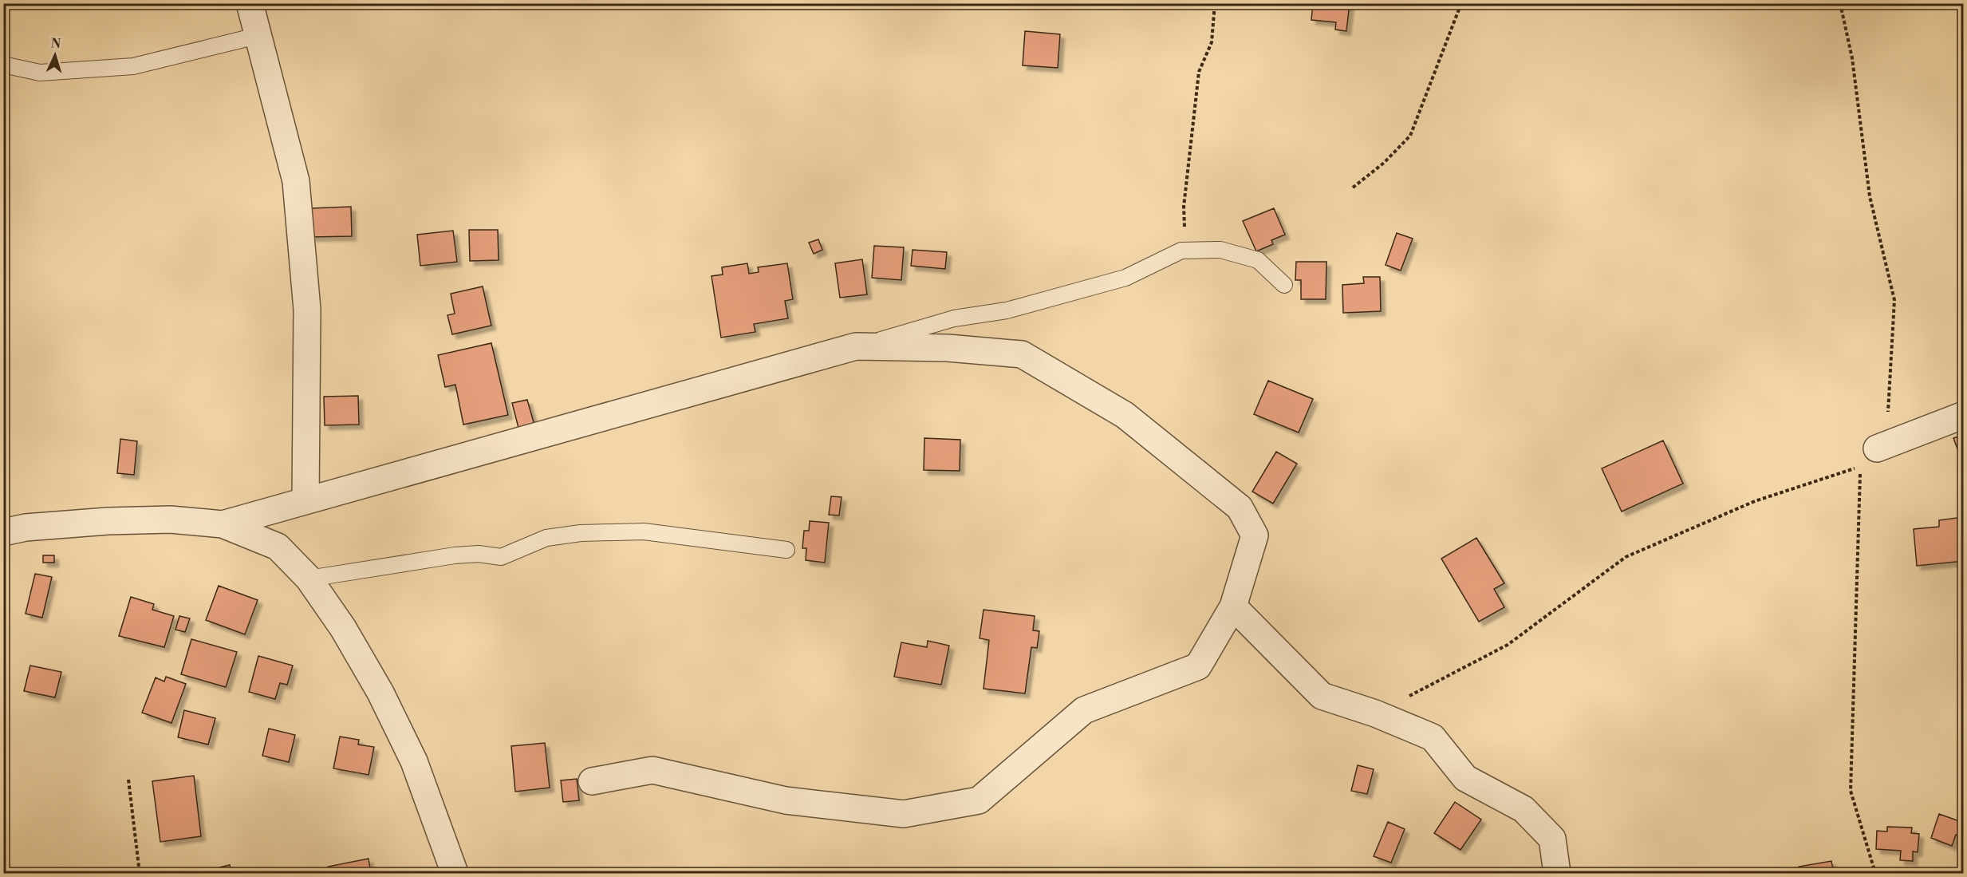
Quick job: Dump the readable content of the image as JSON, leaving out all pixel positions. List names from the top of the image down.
{
  "north": "top"
}
